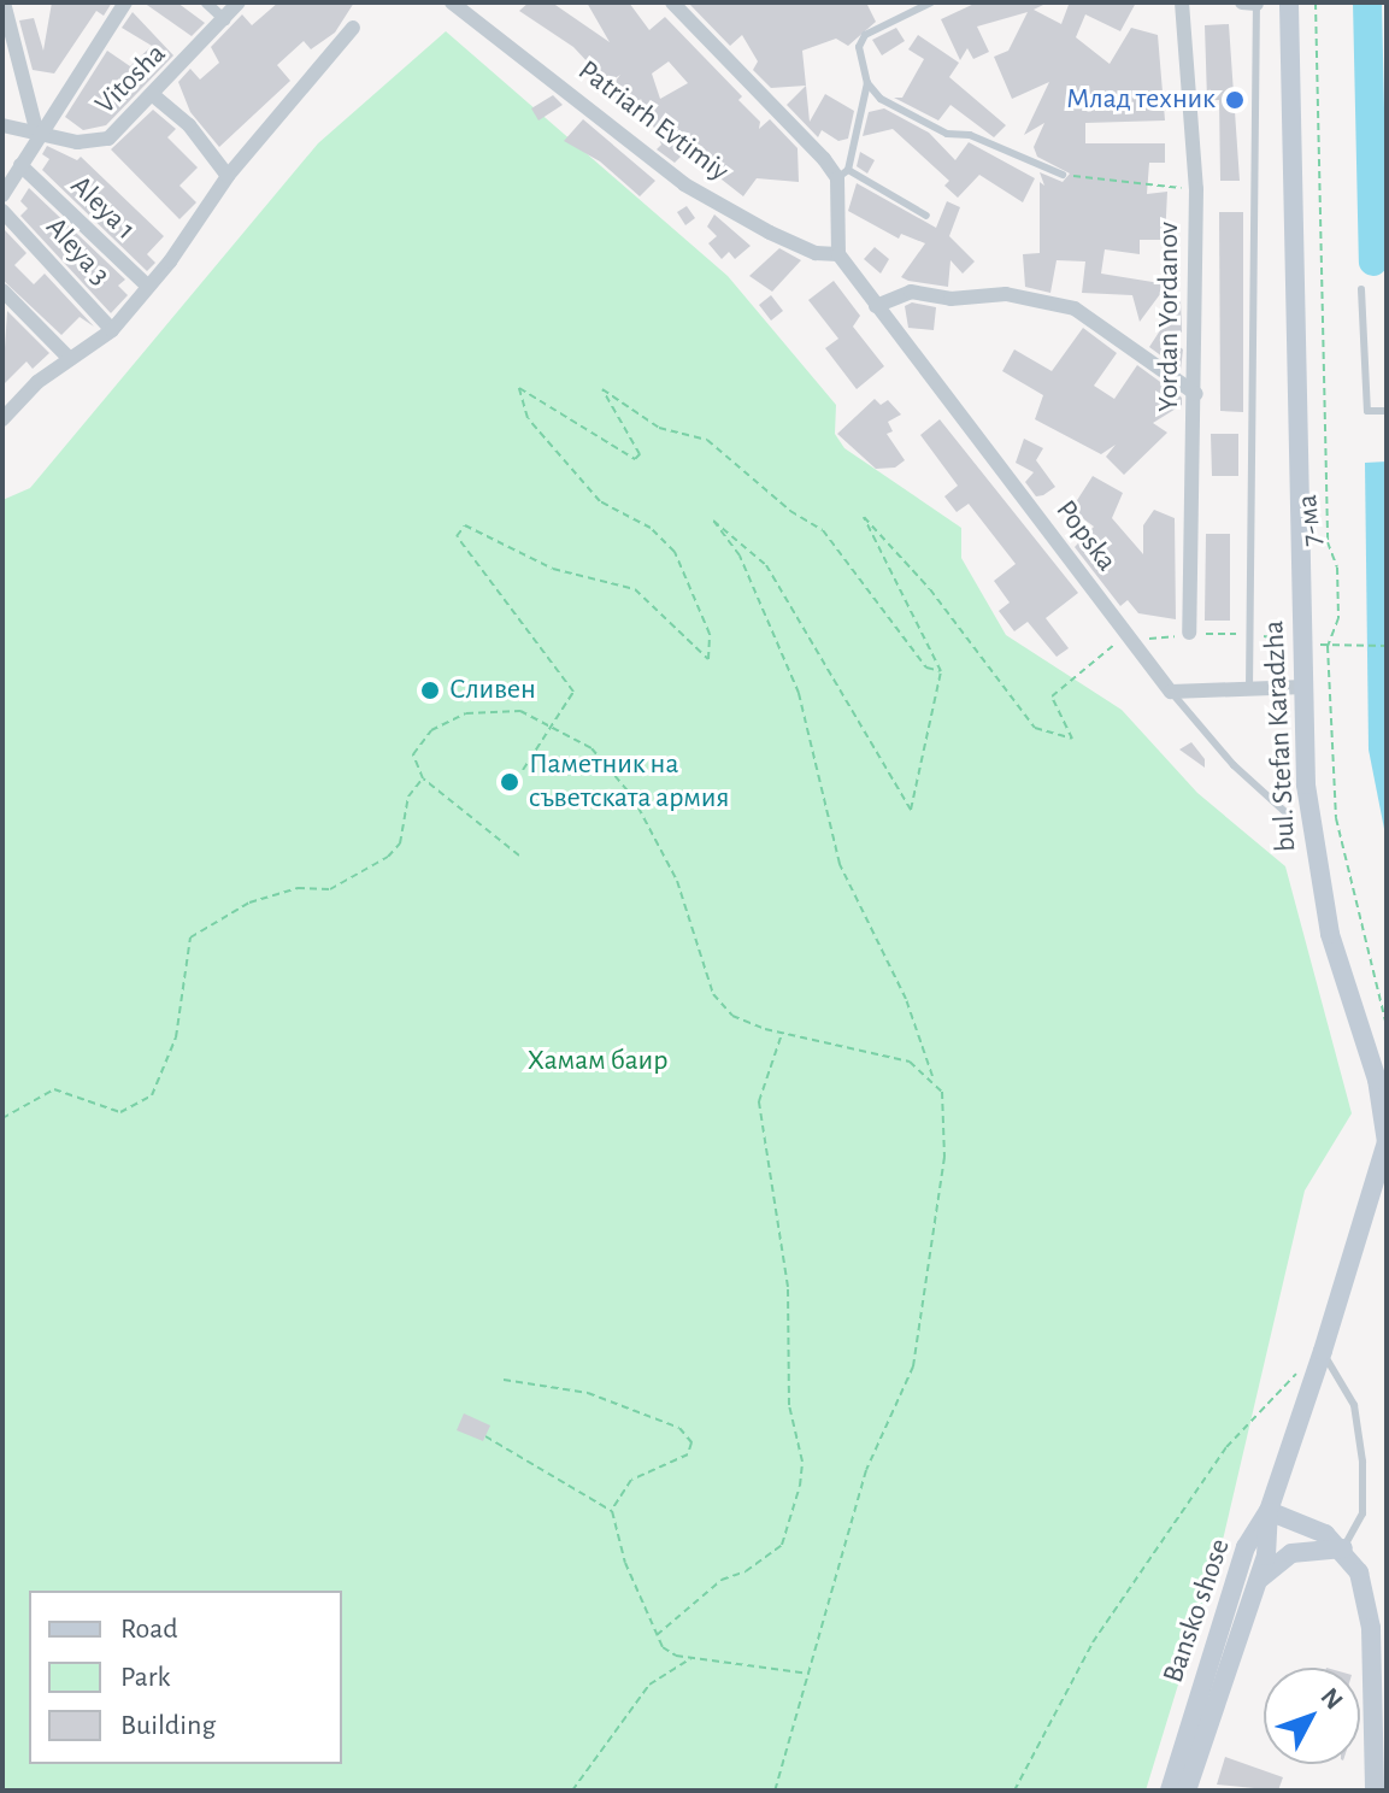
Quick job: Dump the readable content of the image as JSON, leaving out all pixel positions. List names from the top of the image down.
{
  "streets": {
    "main road": ["bul. Stefan Karadzha", "Bansko shose"],
    "street": [
      "Vitosha",
      "Patriarh Evtimiy",
      "Aleya 1",
      "Aleya 3",
      "Yordan Yordanov",
      "Popska"
    ],
    "path": ["7-ма"]
  },
  "crossings": [
    ["Patriarh Evtimiy", "Popska"],
    ["bul. Stefan Karadzha", "Bansko shose"]
  ],
  "parks": ["Хамам баир"],
  "places": ["Млад техник", "Сливен", "Паметник на съветската армия"],
  "legend": ["Road", "Park", "Building"],
  "north": "top right"
}
